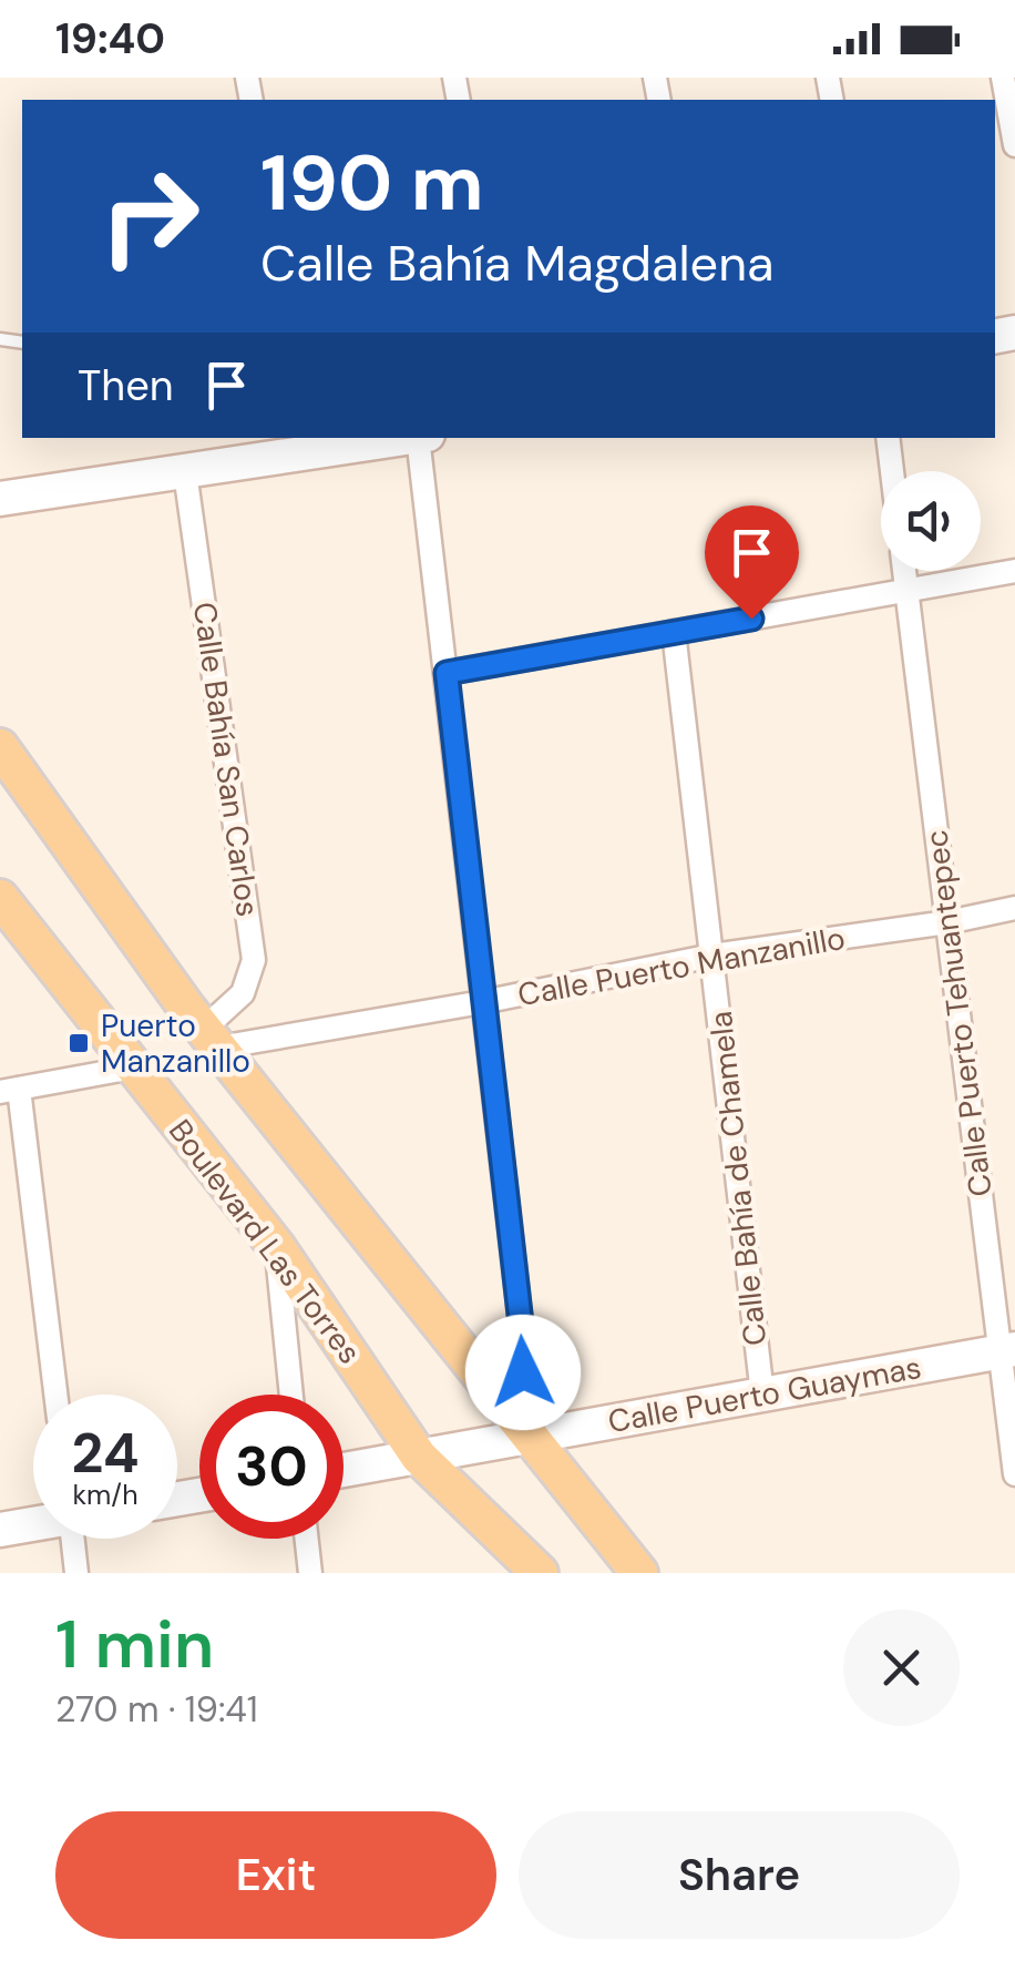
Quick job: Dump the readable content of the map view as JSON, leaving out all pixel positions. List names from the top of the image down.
{
  "streets": {
    "main road": ["Boulevard Las Torres"],
    "street": [
      "Calle Bahía San Carlos",
      "Calle Puerto Manzanillo",
      "Calle Puerto Tehuantepec",
      "Calle Bahía de Chamela",
      "Calle Puerto Guaymas"
    ]
  },
  "crossings": [
    ["Calle Bahía San Carlos", "Calle Puerto Manzanillo"],
    ["Calle Puerto Manzanillo", "Calle Puerto Tehuantepec"],
    ["Calle Puerto Manzanillo", "Calle Bahía de Chamela"],
    ["Calle Puerto Tehuantepec", "Calle Puerto Guaymas"],
    ["Calle Bahía de Chamela", "Calle Puerto Guaymas"],
    ["Boulevard Las Torres", "Calle Puerto Guaymas"]
  ],
  "places": {
    "transit": ["Puerto Manzanillo"]
  },
  "page": {
    "status": "19:40",
    "turn": ["190 m", "Calle Bahía Magdalena"],
    "then": "Then",
    "speed": "24 km/h",
    "limit": "30",
    "heading": ["1 min", "270 m · 19:41"],
    "buttons": ["Exit", "Share"]
  }
}
